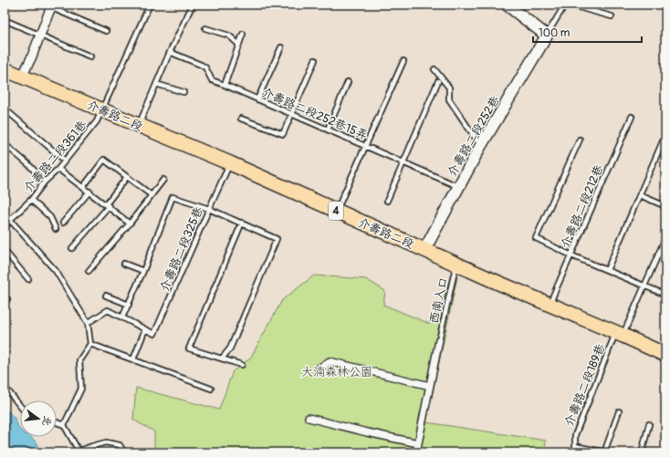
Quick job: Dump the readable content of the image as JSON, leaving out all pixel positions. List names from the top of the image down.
{
  "streets": {
    "main road": ["介壽路二段", "4"],
    "street": ["介壽路二段252巷"],
    "lane": [
      "介壽路二段252巷15弄",
      "介壽路二段361巷",
      "介壽路二段212巷",
      "介壽路二段325巷",
      "西南入口",
      "介壽路二段189巷"
    ]
  },
  "crossings": [
    ["介壽路二段252巷15弄", "介壽路二段252巷"],
    ["介壽路二段", "介壽路二段252巷"],
    ["介壽路二段", "介壽路二段361巷"],
    ["介壽路二段", "介壽路二段212巷"],
    ["介壽路二段", "介壽路二段325巷"],
    ["介壽路二段", "西南入口"],
    ["介壽路二段", "介壽路二段189巷"]
  ],
  "parks": ["大湳森林公園"],
  "scale_bar": "100 m",
  "north": "right"
}
